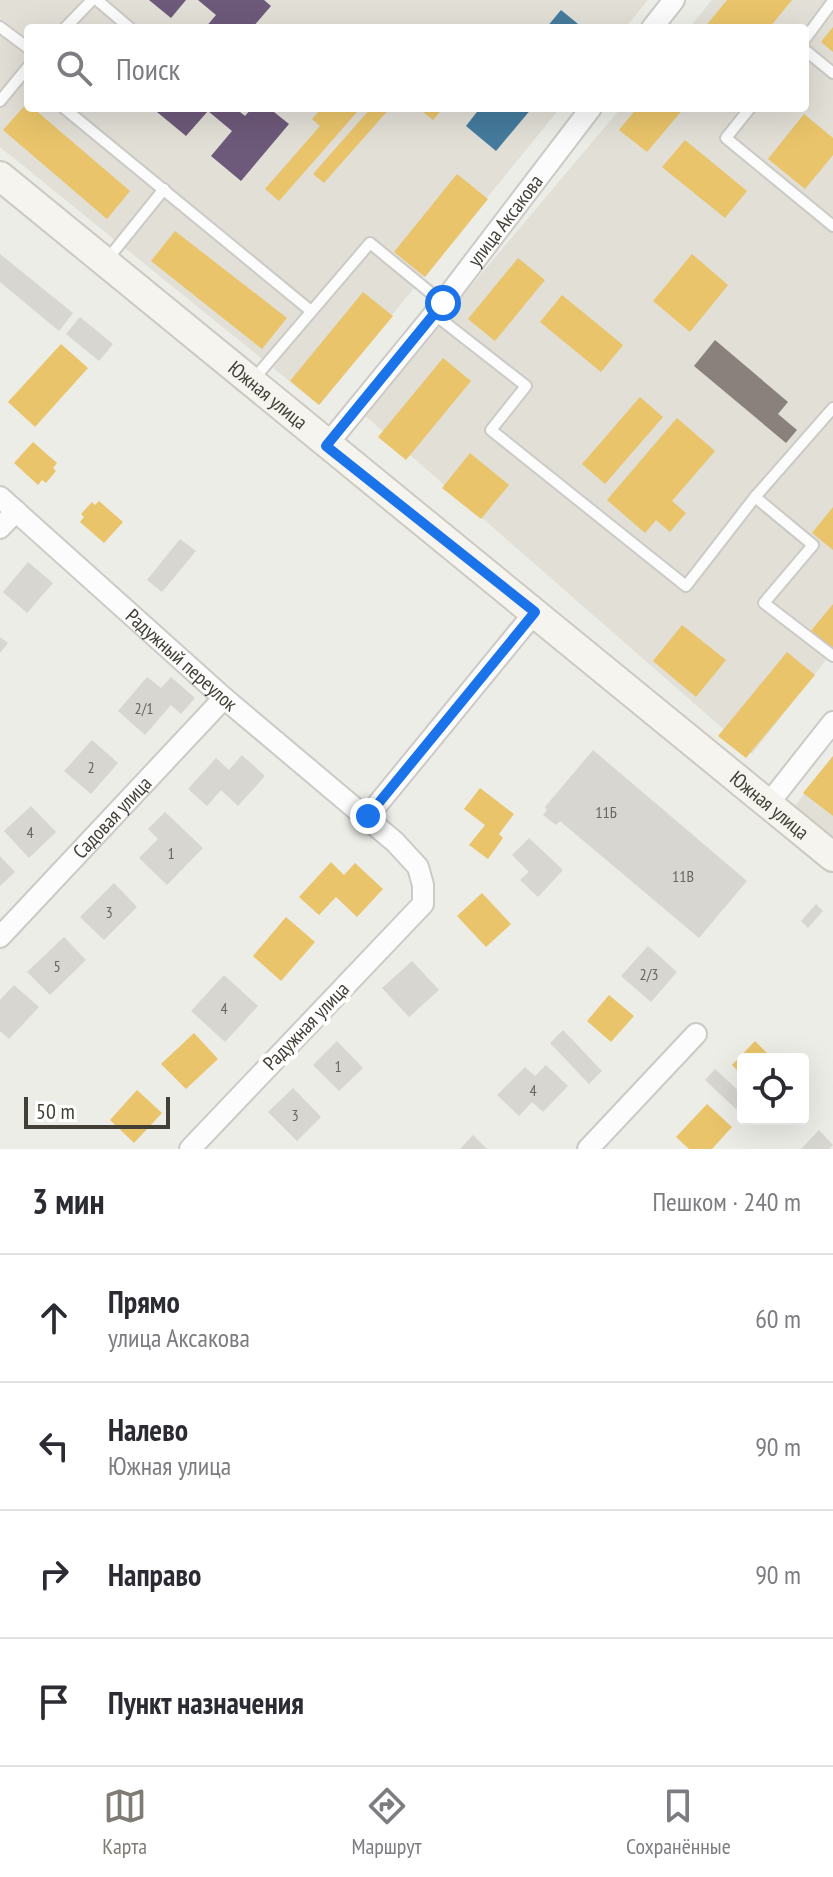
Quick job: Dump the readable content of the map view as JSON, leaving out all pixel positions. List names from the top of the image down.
{
  "streets": {
    "street": [
      "улица Аксакова",
      "Южная улица",
      "Радужный переулок",
      "Садовая улица",
      "Радужная улица"
    ]
  },
  "crossings": [
    ["улица Аксакова", "Южная улица"],
    ["Радужный переулок", "Садовая улица"],
    ["Радужный переулок", "Радужная улица"]
  ],
  "house_numbers": [
    "2/1",
    "2",
    "11Б",
    "4",
    "1",
    "11В",
    "3",
    "5",
    "2/3",
    "4",
    "1",
    "4",
    "3"
  ],
  "scale_bar": "50 m",
  "page": {
    "search": "Поиск",
    "scale": "50 m",
    "heading": ["3 мин", "Пешком · 240 m"],
    "list": [
      ["Прямо", "улица Аксакова", "60 m"],
      ["Налево", "Южная улица", "90 m"],
      ["Направо", "90 m"],
      "Пункт назначения"
    ],
    "nav": ["Карта", "Маршрут", "Сохранённые"]
  }
}
